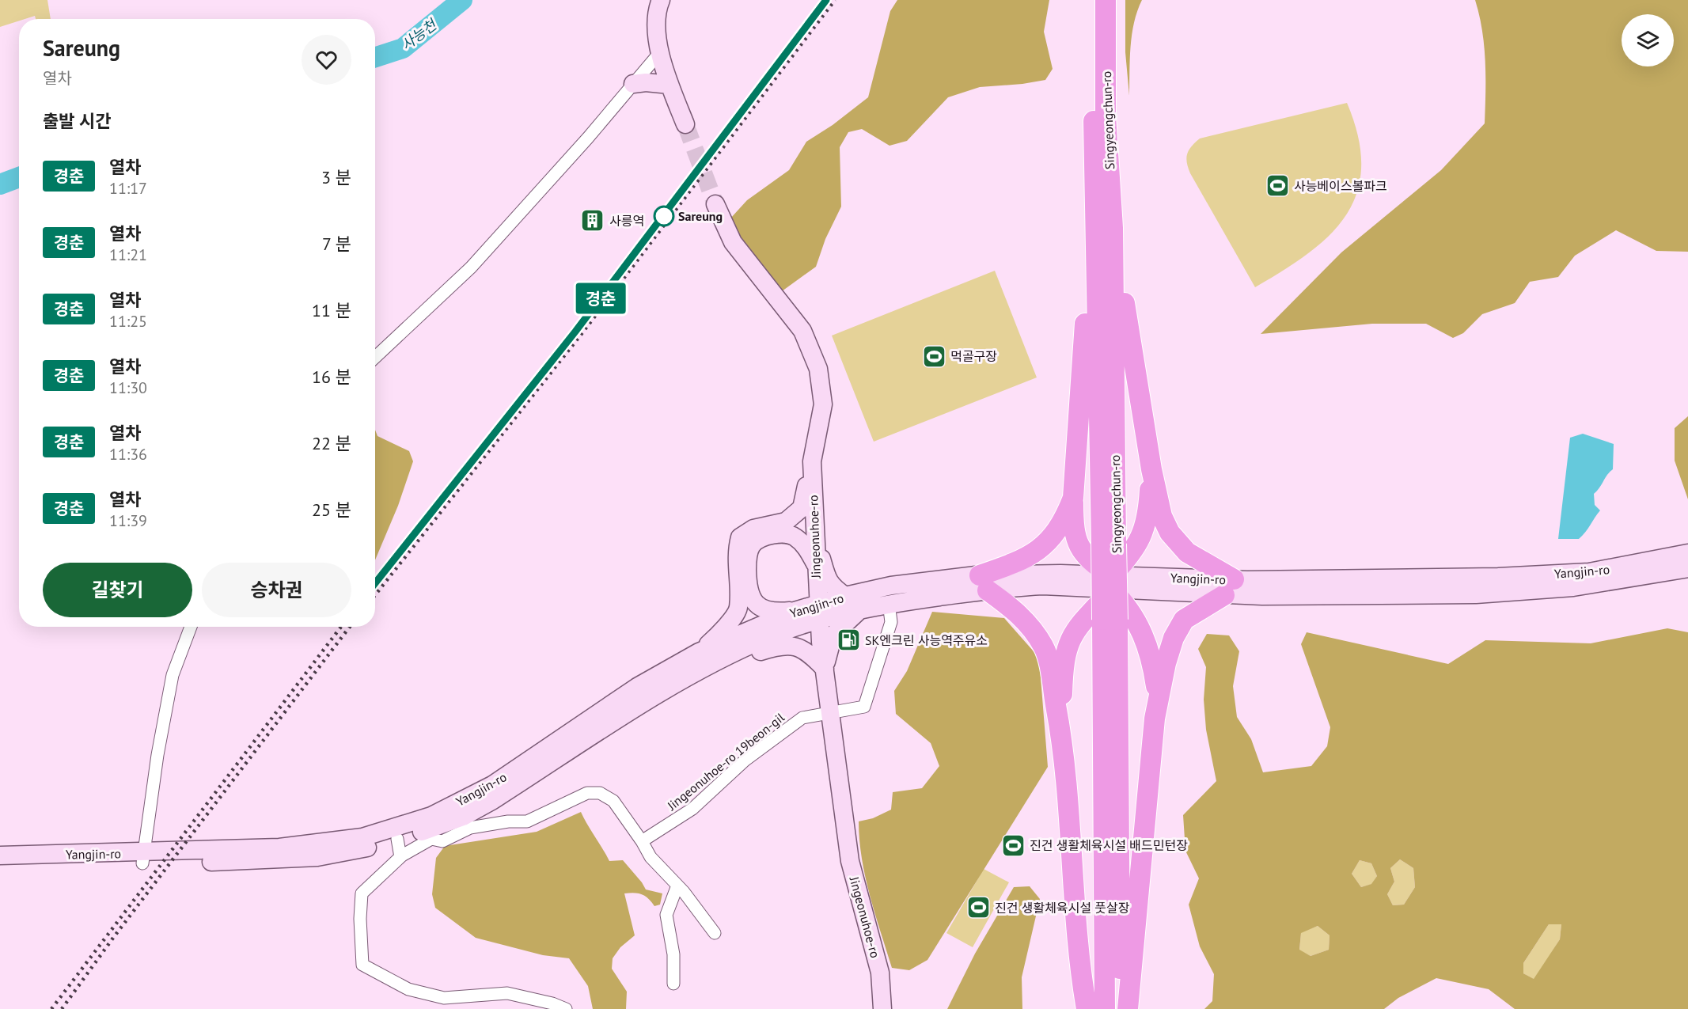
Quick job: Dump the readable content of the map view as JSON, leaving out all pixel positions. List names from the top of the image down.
{
  "streets": {
    "highway": ["Singyeongchun-ro"],
    "main road": ["Jingeonuhoe-ro", "Yangjin-ro"],
    "street": ["Jingeonuhoe-ro 19beon-gil"]
  },
  "crossings": [
    ["Jingeonuhoe-ro", "Yangjin-ro"],
    ["Jingeonuhoe-ro", "Jingeonuhoe-ro 19beon-gil"],
    ["Yangjin-ro", "Jingeonuhoe-ro 19beon-gil"]
  ],
  "water": ["사능천"],
  "places": {
    "sports": [
      "사능베이스볼파크",
      "먹골구장",
      "진건 생활체육시설 배드민턴장",
      "진건 생활체육시설 풋살장"
    ],
    "other": ["Sareung"],
    "building": ["사릉역"],
    "fuel station": ["SK엔크린 사능역주유소"]
  },
  "page": {
    "on_map": "경춘",
    "heading": [
      ["Sareung", "열차"],
      "출발 시간"
    ],
    "list": [
      {
        "mark": "경춘",
        "name": "열차",
        "note": "11:17",
        "value": "3 분"
      },
      {
        "mark": "경춘",
        "name": "열차",
        "note": "11:21",
        "value": "7 분"
      },
      {
        "mark": "경춘",
        "name": "열차",
        "note": "11:25",
        "value": "11 분"
      },
      {
        "mark": "경춘",
        "name": "열차",
        "note": "11:30",
        "value": "16 분"
      },
      {
        "mark": "경춘",
        "name": "열차",
        "note": "11:36",
        "value": "22 분"
      },
      {
        "mark": "경춘",
        "name": "열차",
        "note": "11:39",
        "value": "25 분"
      }
    ],
    "buttons": ["길찾기", "승차권"]
  }
}
